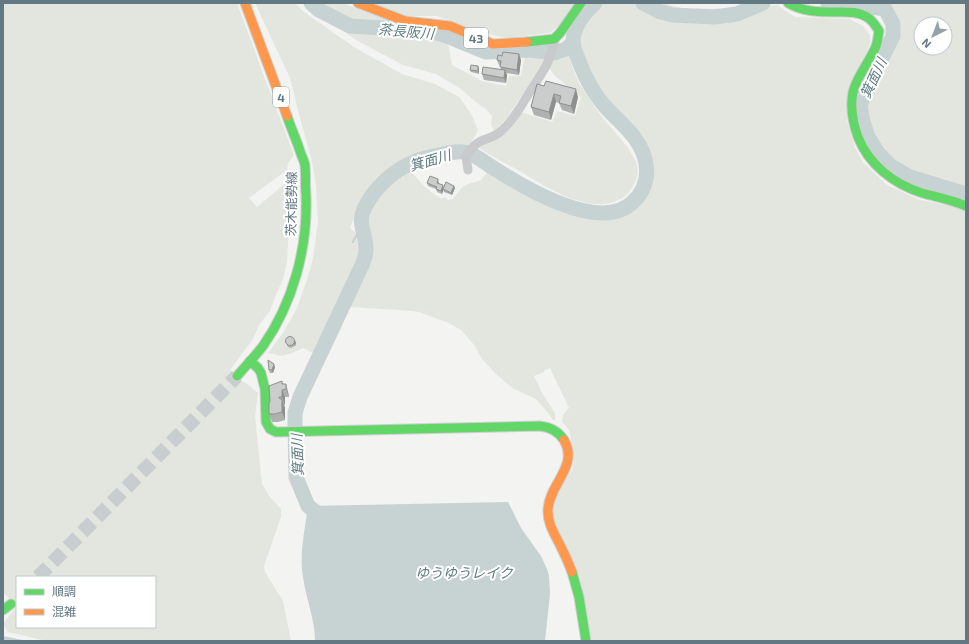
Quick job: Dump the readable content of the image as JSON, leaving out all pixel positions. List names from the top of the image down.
{
  "streets": {
    "main road": ["43", "4", "茨木能勢線"]
  },
  "water": ["茶長阪川", "箕面川", "ゆうゆうレイク"],
  "legend": ["順調", "混雑"],
  "north": "bottom left"
}
